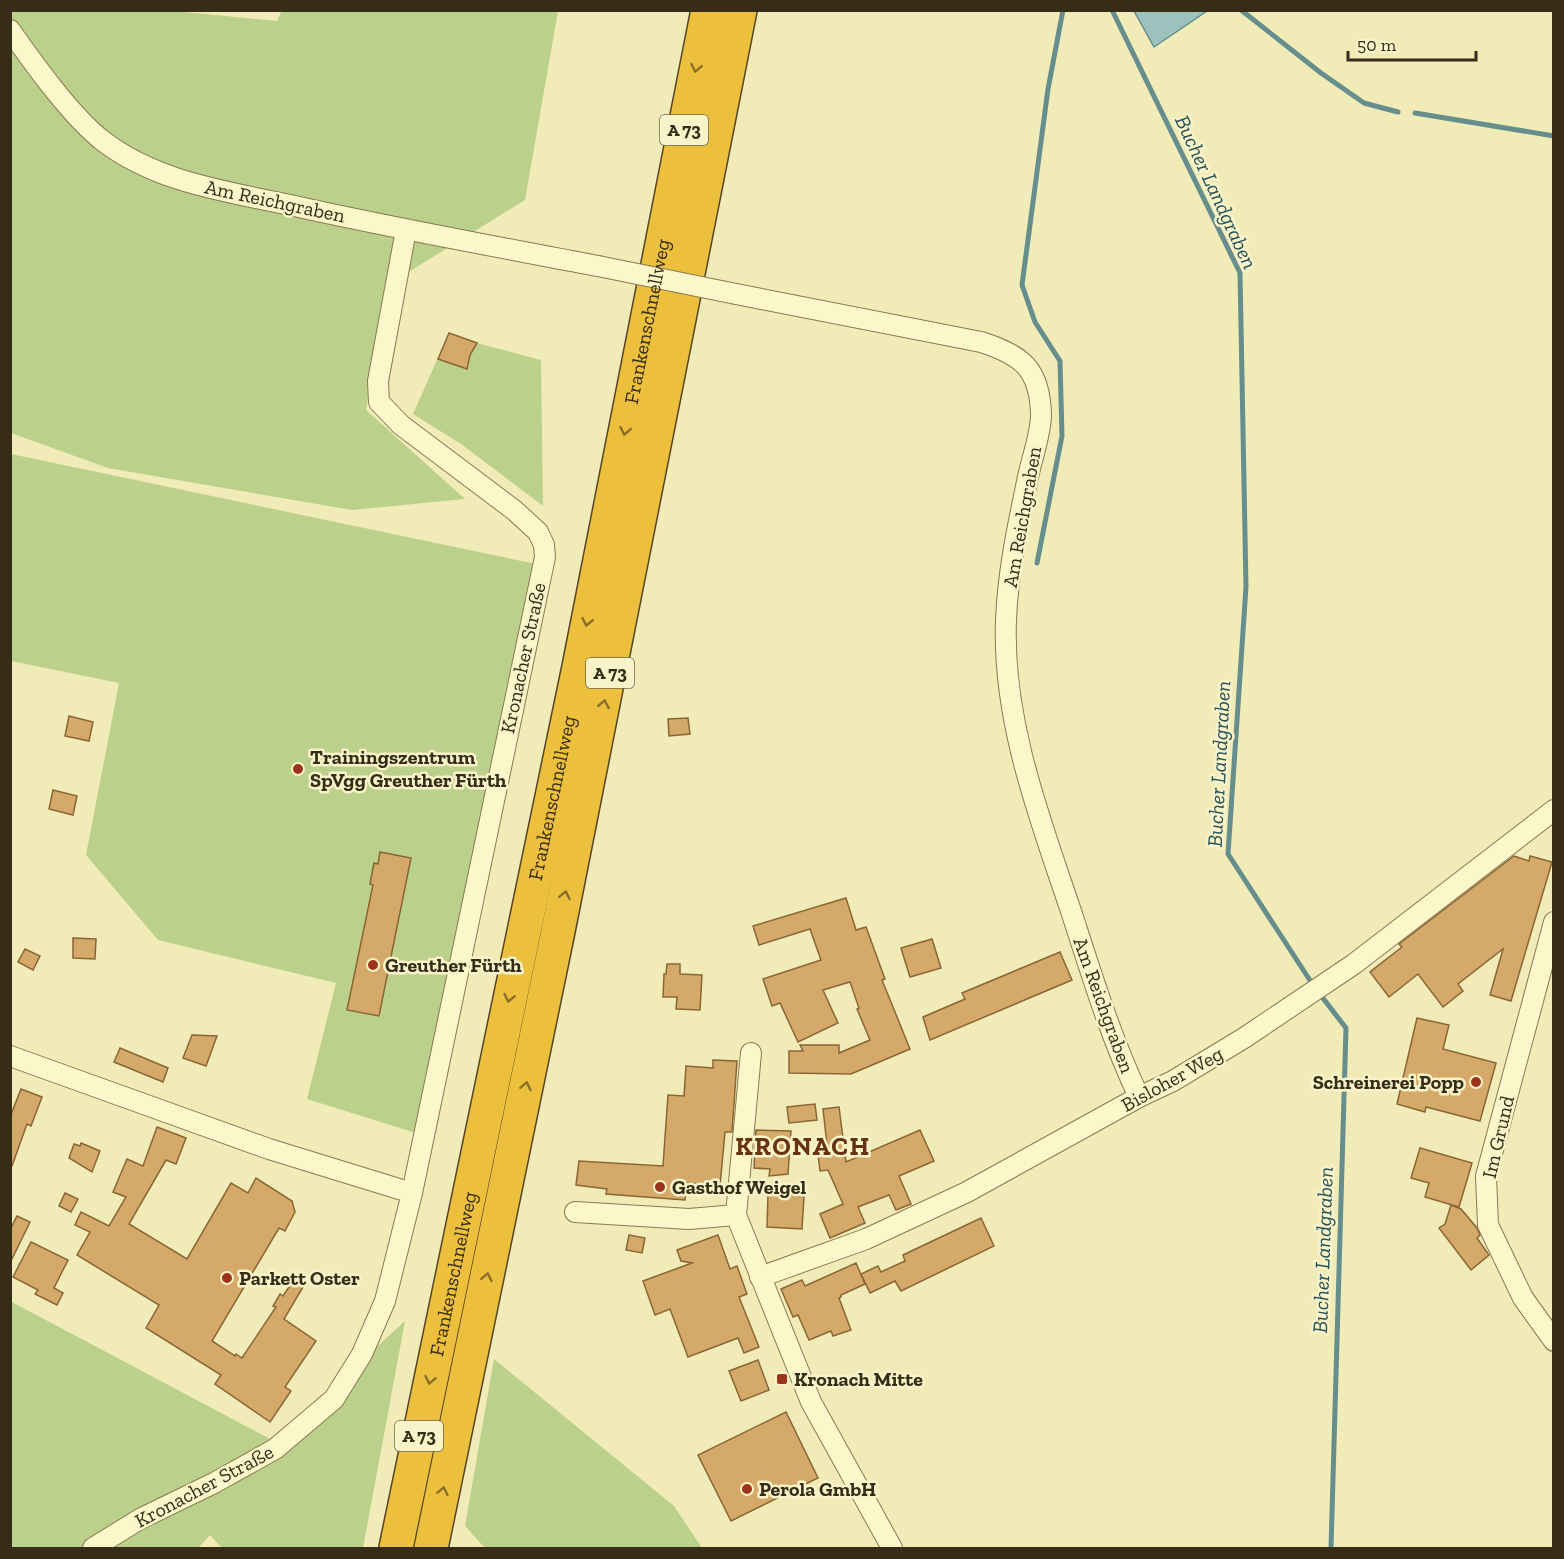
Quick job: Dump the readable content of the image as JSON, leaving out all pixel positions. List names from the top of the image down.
{
  "streets": {
    "highway": ["A 73", "Frankenschnellweg"],
    "street": [
      "Am Reichgraben",
      "Kronacher Straße",
      "Bisloher Weg",
      "Im Grund"
    ]
  },
  "crossings": [
    ["Am Reichgraben", "Kronacher Straße"],
    ["Am Reichgraben", "Bisloher Weg"]
  ],
  "districts": ["KRONACH"],
  "water": ["Bucher Landgraben"],
  "places": {
    "other": [
      "Trainingszentrum SpVgg Greuther Fürth",
      "Greuther Fürth",
      "Schreinerei Popp",
      "Gasthof Weigel",
      "Parkett Oster",
      "Perola GmbH"
    ],
    "transit": ["Kronach Mitte"]
  },
  "scale_bar": "50 m"
}
